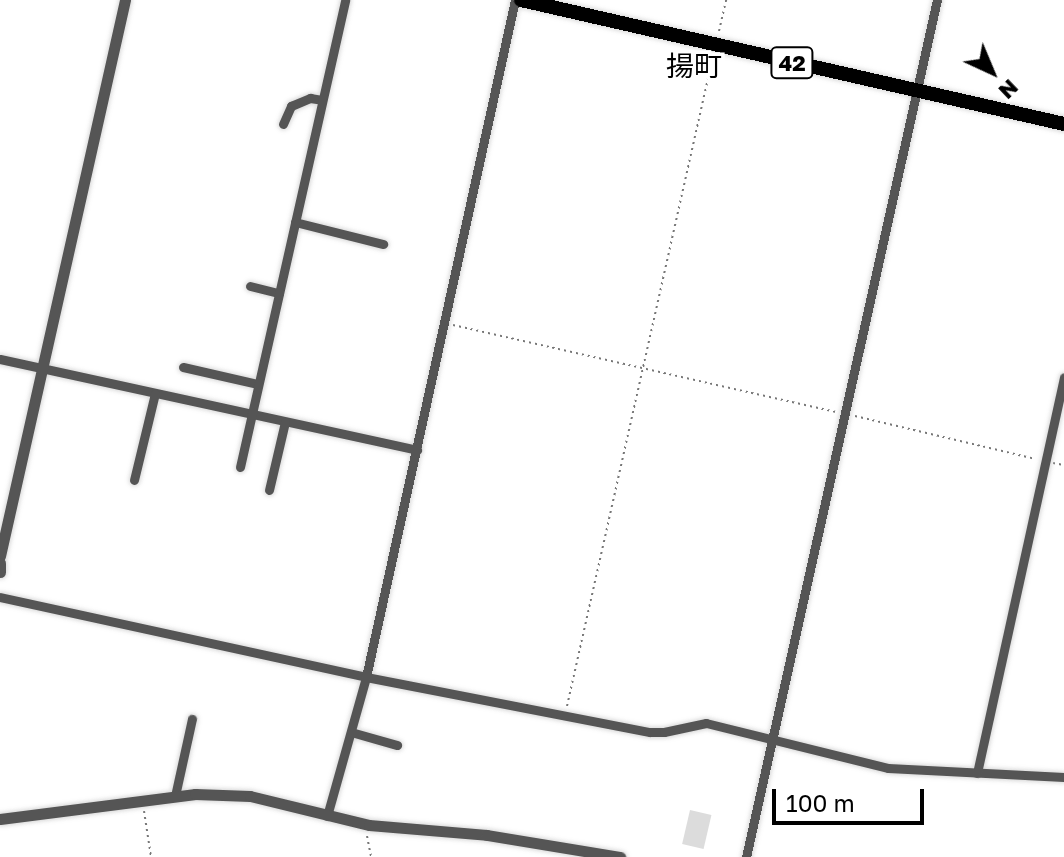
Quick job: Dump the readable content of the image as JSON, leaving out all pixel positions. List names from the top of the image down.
{
  "streets": {
    "main road": ["42"]
  },
  "districts": ["揚町"],
  "scale_bar": "100 m",
  "north": "bottom right"
}
